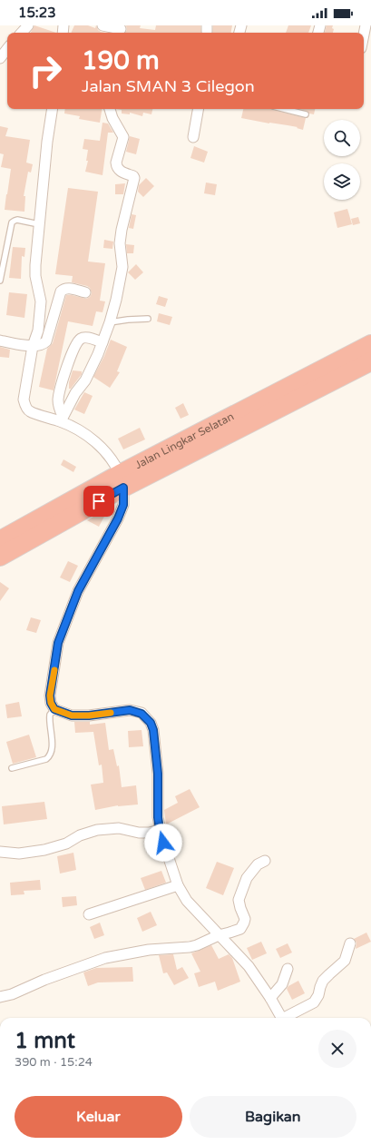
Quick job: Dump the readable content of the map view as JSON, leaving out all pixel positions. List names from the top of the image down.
{
  "streets": {
    "highway": ["Jalan Lingkar Selatan"]
  },
  "page": {
    "status": "15:23",
    "turn": ["190 m", "Jalan SMAN 3 Cilegon"],
    "heading": ["1 mnt", "390 m · 15:24"],
    "buttons": ["Keluar", "Bagikan"]
  }
}
